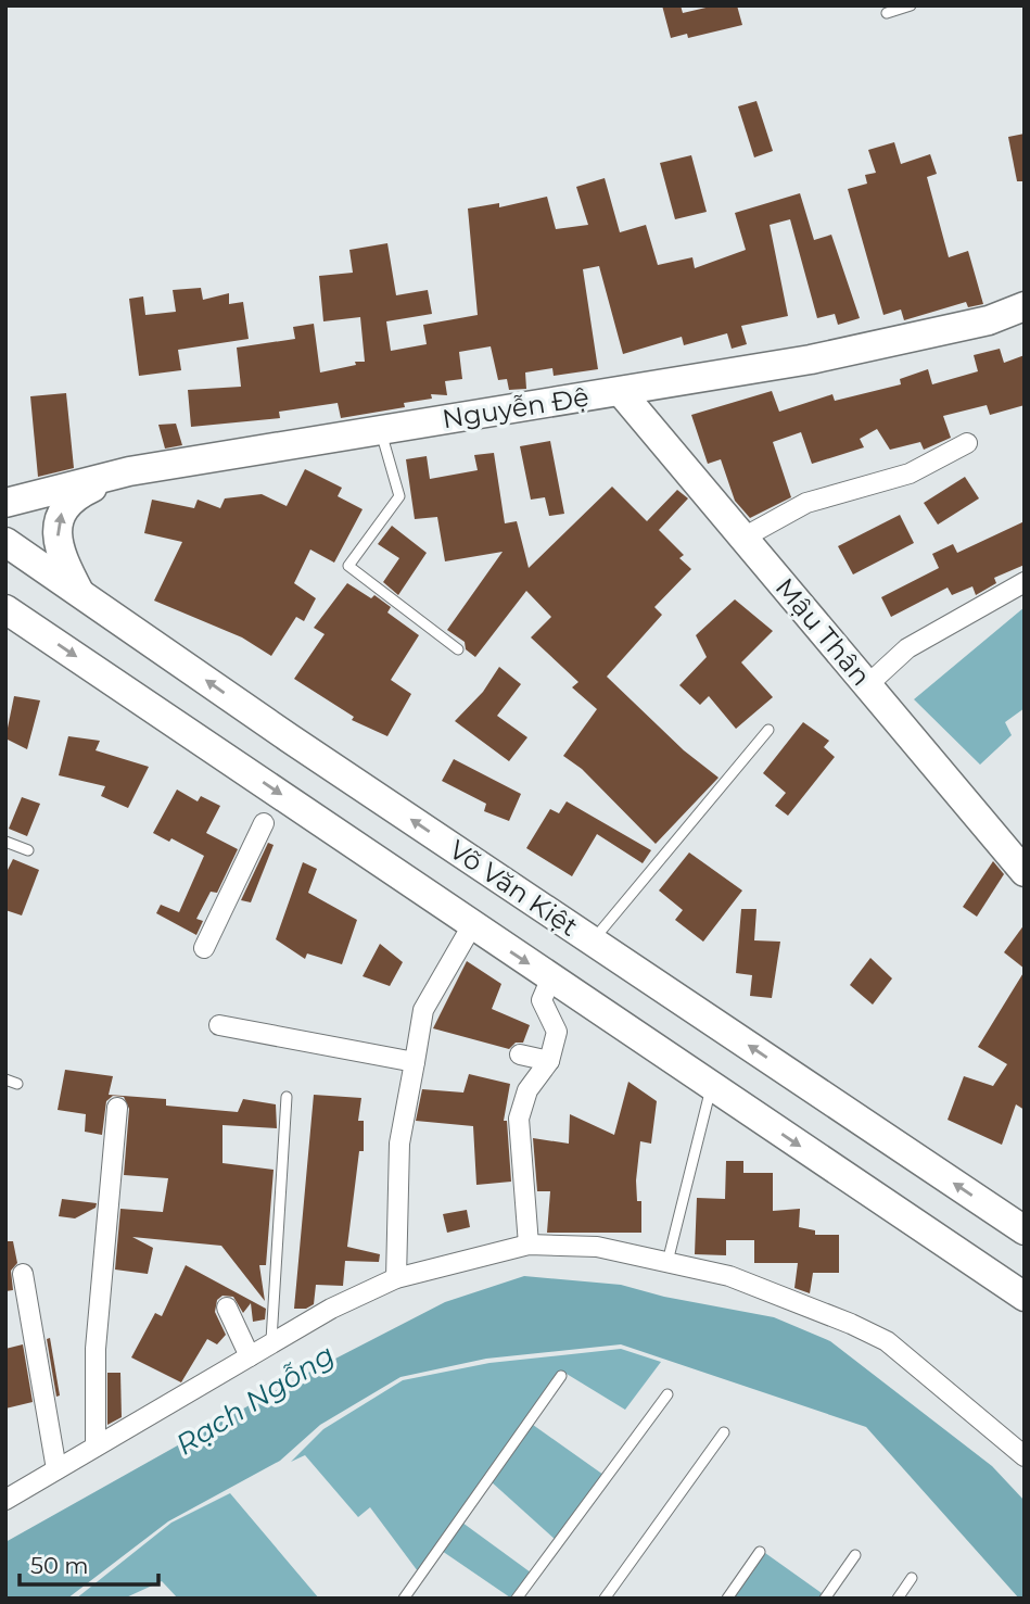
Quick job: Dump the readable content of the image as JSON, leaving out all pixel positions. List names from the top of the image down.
{
  "streets": {
    "main road": ["Nguyễn Đệ", "Mậu Thân", "Võ Văn Kiệt"]
  },
  "crossings": [
    ["Nguyễn Đệ", "Mậu Thân"]
  ],
  "water": ["Rạch Ngỗng"],
  "scale_bar": "50 m"
}
